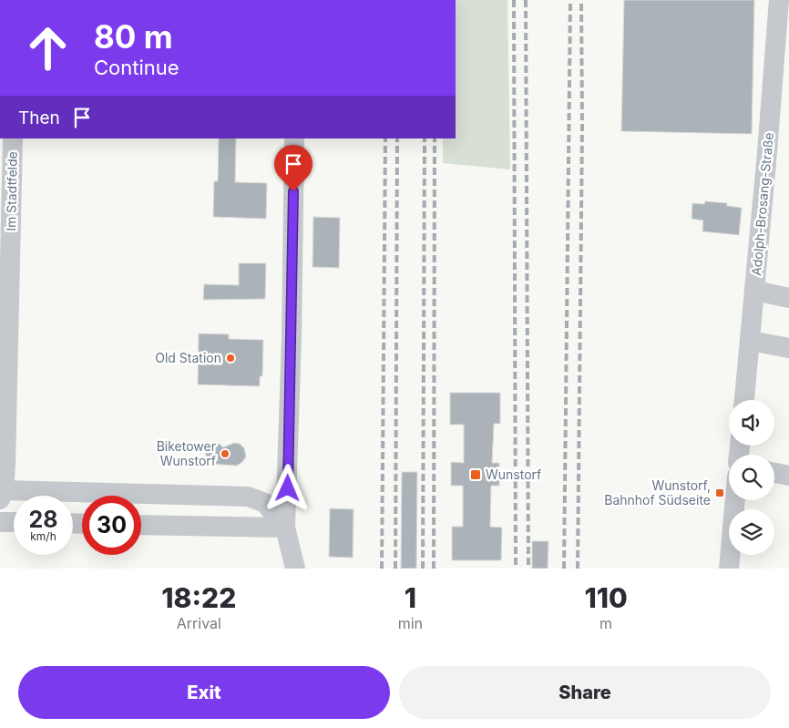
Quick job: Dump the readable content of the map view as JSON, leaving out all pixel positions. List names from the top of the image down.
{
  "streets": {
    "street": ["Im Stadtfelde", "Adolph-Brosang-Straße"]
  },
  "places": {
    "other": ["Old Station", "Biketower Wunstorf"],
    "transit": ["Wunstorf", "Wunstorf, Bahnhof Südseite"]
  },
  "page": {
    "turn": ["80 m", "Continue"],
    "then": "Then",
    "speed": "28 km/h",
    "limit": "30",
    "eta": [
      "18:22",
      "Arrival",
      "1",
      "min",
      "110",
      "m"
    ],
    "buttons": ["Exit", "Share"]
  }
}
